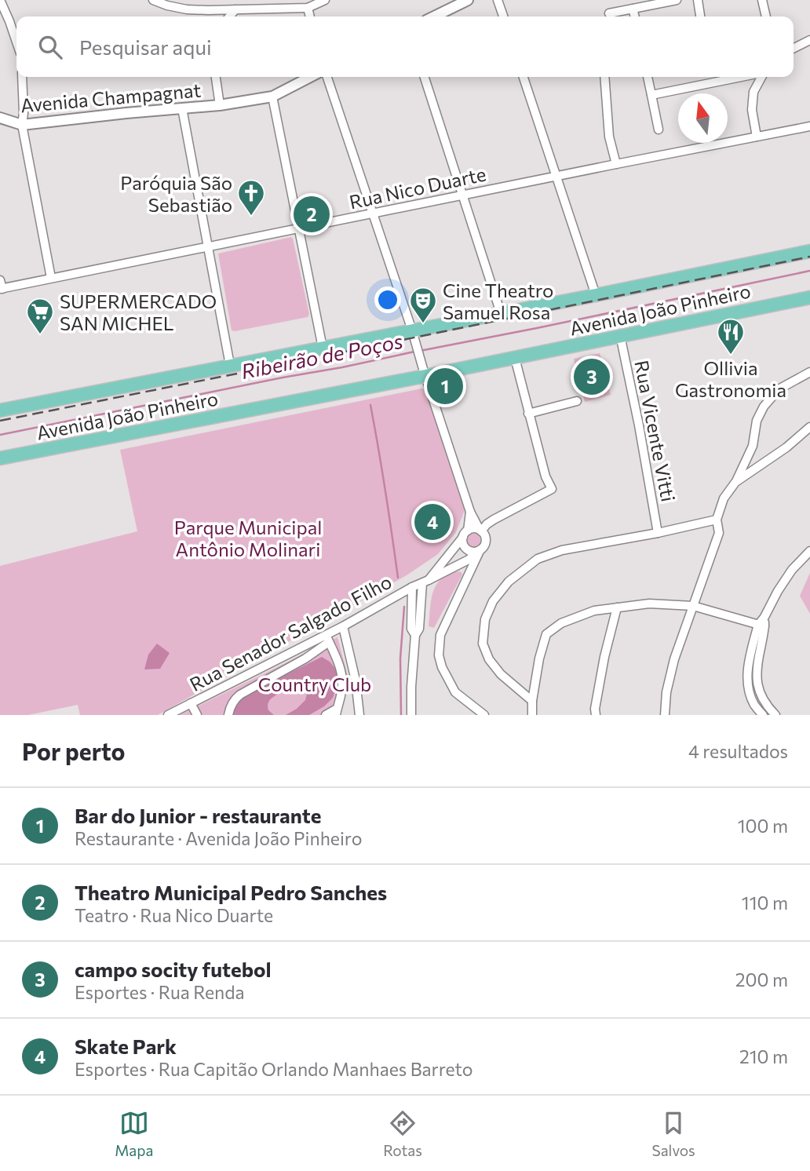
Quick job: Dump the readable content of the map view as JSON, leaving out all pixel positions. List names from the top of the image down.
{
  "streets": {
    "main road": ["Avenida João Pinheiro"],
    "street": [
      "Avenida Champagnat",
      "Rua Nico Duarte",
      "Rua Vicente Vitti",
      "Rua Senador Salgado Filho"
    ]
  },
  "crossings": [
    ["Avenida João Pinheiro", "Rua Vicente Vitti"]
  ],
  "water": ["Ribeirão de Poços"],
  "parks": ["Parque Municipal Antônio Molinari", "Country Club"],
  "places": {
    "church": ["Paróquia São Sebastião"],
    "theatre": ["Cine Theatro Samuel Rosa"],
    "supermarket": ["SUPERMERCADO SAN MICHEL"],
    "restaurant": ["Ollivia Gastronomia"]
  },
  "north": "top",
  "page": {
    "search": "Pesquisar aqui",
    "pins": [
      "2",
      "3",
      "1",
      "4"
    ],
    "heading": ["Por perto", "4 resultados"],
    "list": [
      {
        "mark": "1",
        "name": "Bar do Junior - restaurante",
        "note": "Restaurante · Avenida João Pinheiro",
        "value": "100 m"
      },
      {
        "mark": "2",
        "name": "Theatro Municipal Pedro Sanches",
        "note": "Teatro · Rua Nico Duarte",
        "value": "110 m"
      },
      {
        "mark": "3",
        "name": "campo socity futebol",
        "note": "Esportes · Rua Renda",
        "value": "200 m"
      },
      {
        "mark": "4",
        "name": "Skate Park",
        "note": "Esportes · Rua Capitão Orlando Manhaes Barreto",
        "value": "210 m"
      }
    ],
    "nav": ["Mapa", "Rotas", "Salvos"]
  }
}
